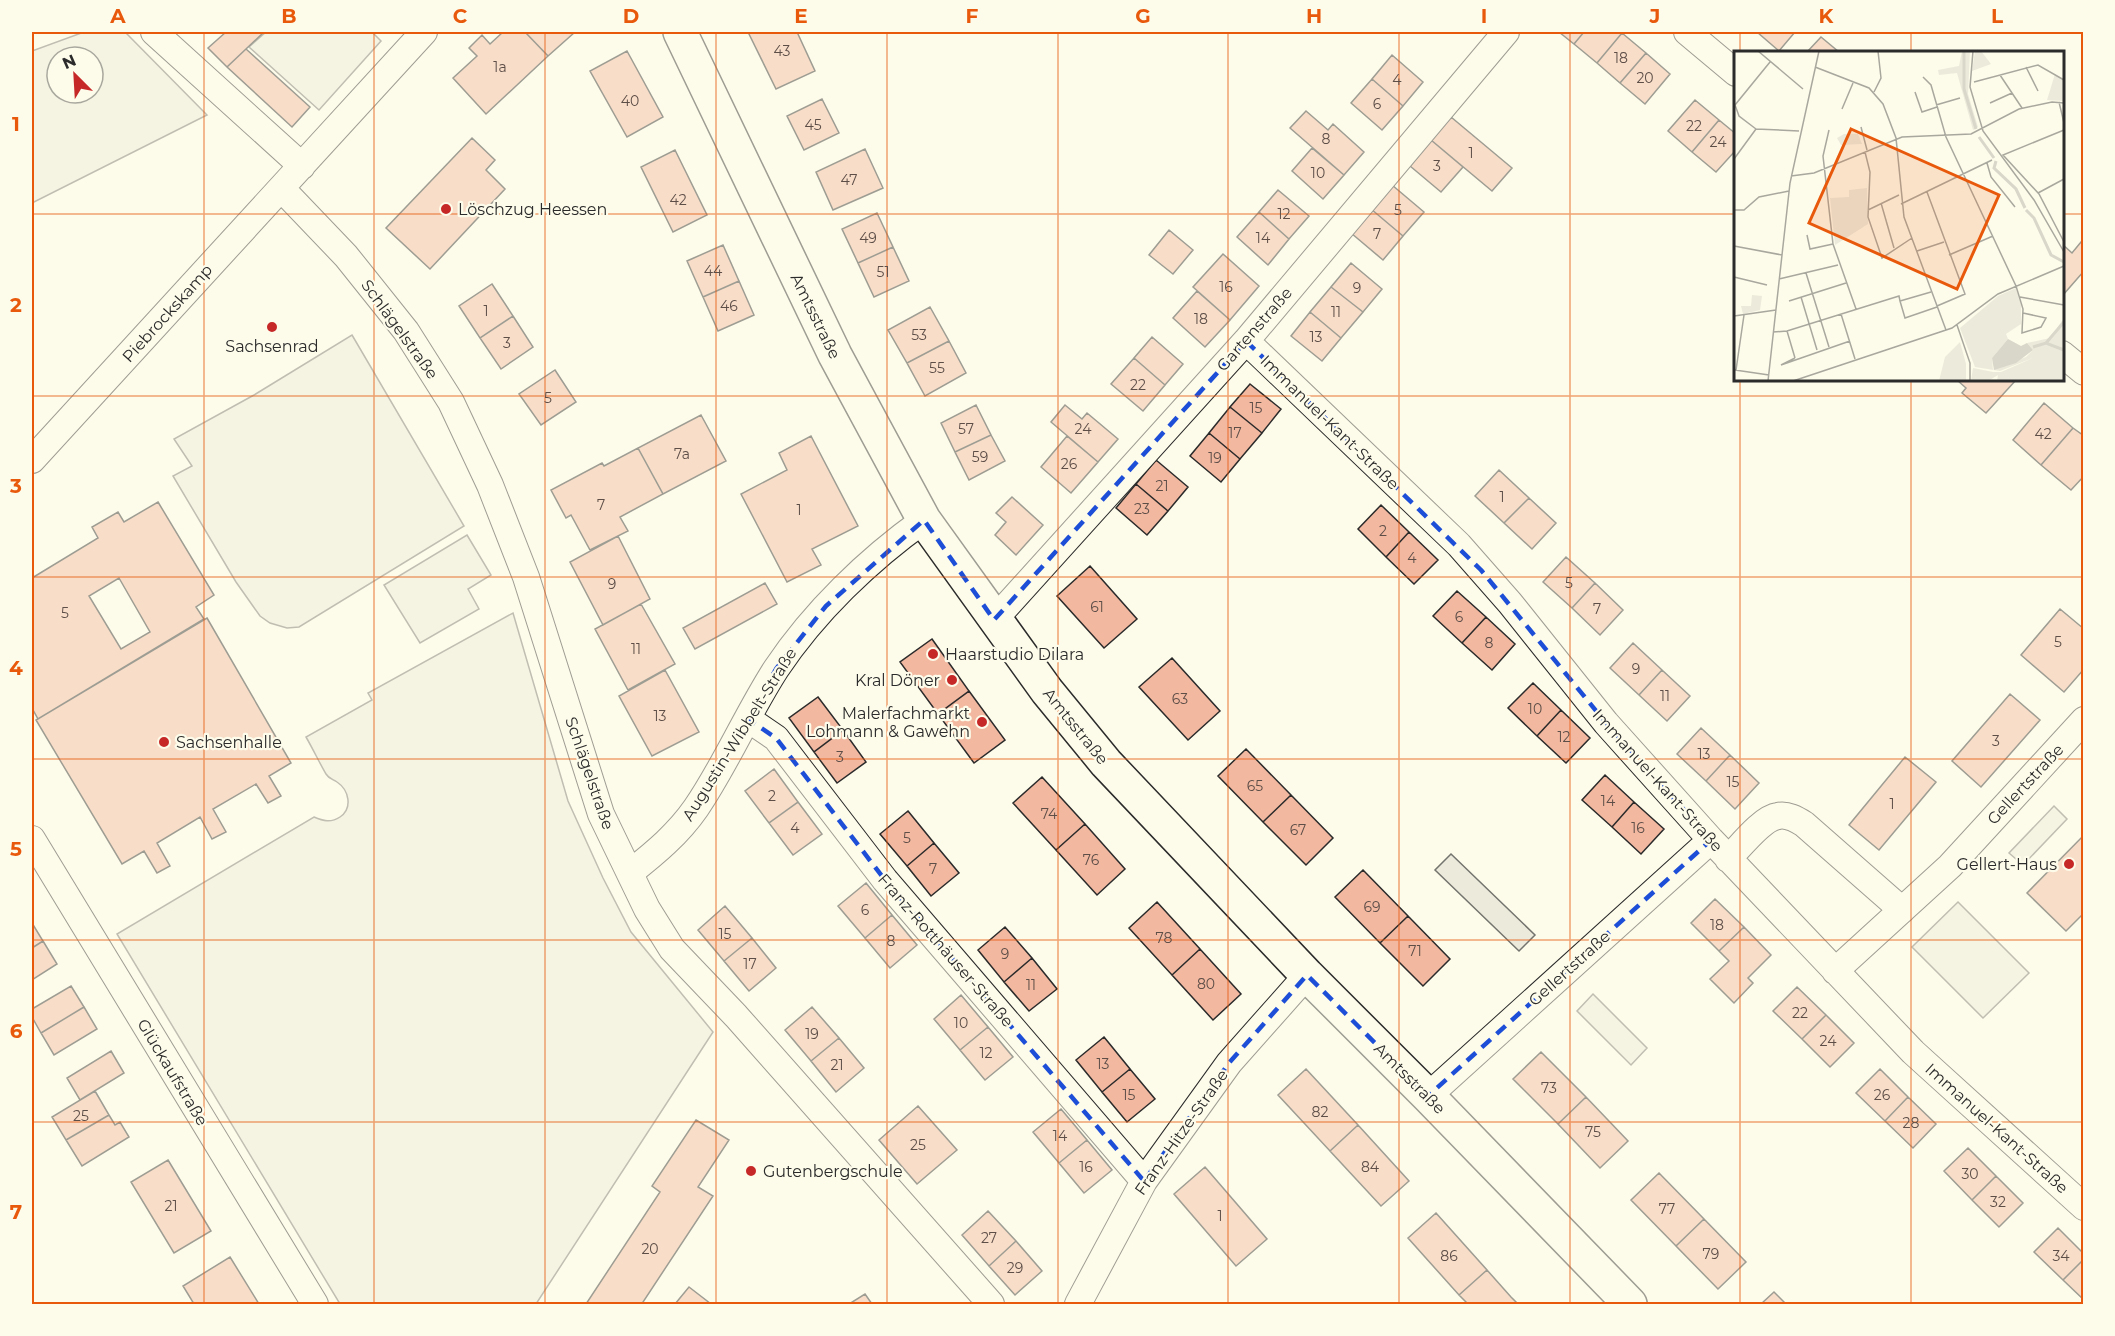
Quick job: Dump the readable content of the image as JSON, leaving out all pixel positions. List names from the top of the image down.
{
  "streets": {
    "street": [
      "Piebrockskamp",
      "Amtsstraße",
      "Schlägelstraße",
      "Gartenstraße",
      "Immanuel-Kant-Straße",
      "Augustin-Wibbelt-Straße",
      "Gellertstraße",
      "Franz-Rotthäuser-Straße",
      "Glückaufstraße",
      "Franz-Hitze-Straße"
    ]
  },
  "crossings": [
    ["Piebrockskamp", "Schlägelstraße"],
    ["Amtsstraße", "Gartenstraße"],
    ["Amtsstraße", "Augustin-Wibbelt-Straße"],
    ["Amtsstraße", "Gellertstraße"],
    ["Amtsstraße", "Franz-Hitze-Straße"],
    ["Schlägelstraße", "Augustin-Wibbelt-Straße"],
    ["Gartenstraße", "Immanuel-Kant-Straße"],
    ["Immanuel-Kant-Straße", "Gellertstraße"],
    ["Augustin-Wibbelt-Straße", "Franz-Rotthäuser-Straße"],
    ["Franz-Rotthäuser-Straße", "Franz-Hitze-Straße"]
  ],
  "places": [
    "Löschzug Heessen",
    "Sachsenrad",
    "Haarstudio Dilara",
    "Kral Döner",
    "Malerfachmarkt Lohmann & Gawehn",
    "Sachsenhalle",
    "Gellert-Haus",
    "Gutenbergschule"
  ],
  "house_numbers": [
    "43",
    "18",
    "1a",
    "20",
    "4",
    "40",
    "6",
    "45",
    "22",
    "8",
    "24",
    "1",
    "3",
    "10",
    "47",
    "42",
    "5",
    "12",
    "7",
    "49",
    "14",
    "44",
    "51",
    "16",
    "9",
    "46",
    "1",
    "11",
    "18",
    "53",
    "13",
    "3",
    "55",
    "22",
    "5",
    "15",
    "57",
    "24",
    "17",
    "42",
    "7a",
    "59",
    "19",
    "26",
    "21",
    "1",
    "7",
    "23",
    "1",
    "2",
    "4",
    "5",
    "9",
    "61",
    "7",
    "5",
    "6",
    "5",
    "8",
    "11",
    "9",
    "11",
    "63",
    "10",
    "13",
    "12",
    "3",
    "13",
    "3",
    "15",
    "65",
    "2",
    "14",
    "1",
    "74",
    "4",
    "16",
    "67",
    "5",
    "76",
    "7",
    "69",
    "6",
    "18",
    "15",
    "78",
    "8",
    "71",
    "9",
    "17",
    "80",
    "11",
    "22",
    "10",
    "19",
    "24",
    "12",
    "13",
    "21",
    "73",
    "15",
    "26",
    "82",
    "25",
    "28",
    "75",
    "14",
    "25",
    "16",
    "84",
    "30",
    "32",
    "21",
    "77",
    "1",
    "27",
    "20",
    "79",
    "86",
    "34",
    "29"
  ],
  "north": "top left",
  "grid": {
    "columns": [
      "A",
      "B",
      "C",
      "D",
      "E",
      "F",
      "G",
      "H",
      "I",
      "J",
      "K",
      "L"
    ],
    "rows": [
      "1",
      "2",
      "3",
      "4",
      "5",
      "6",
      "7"
    ]
  }
}
